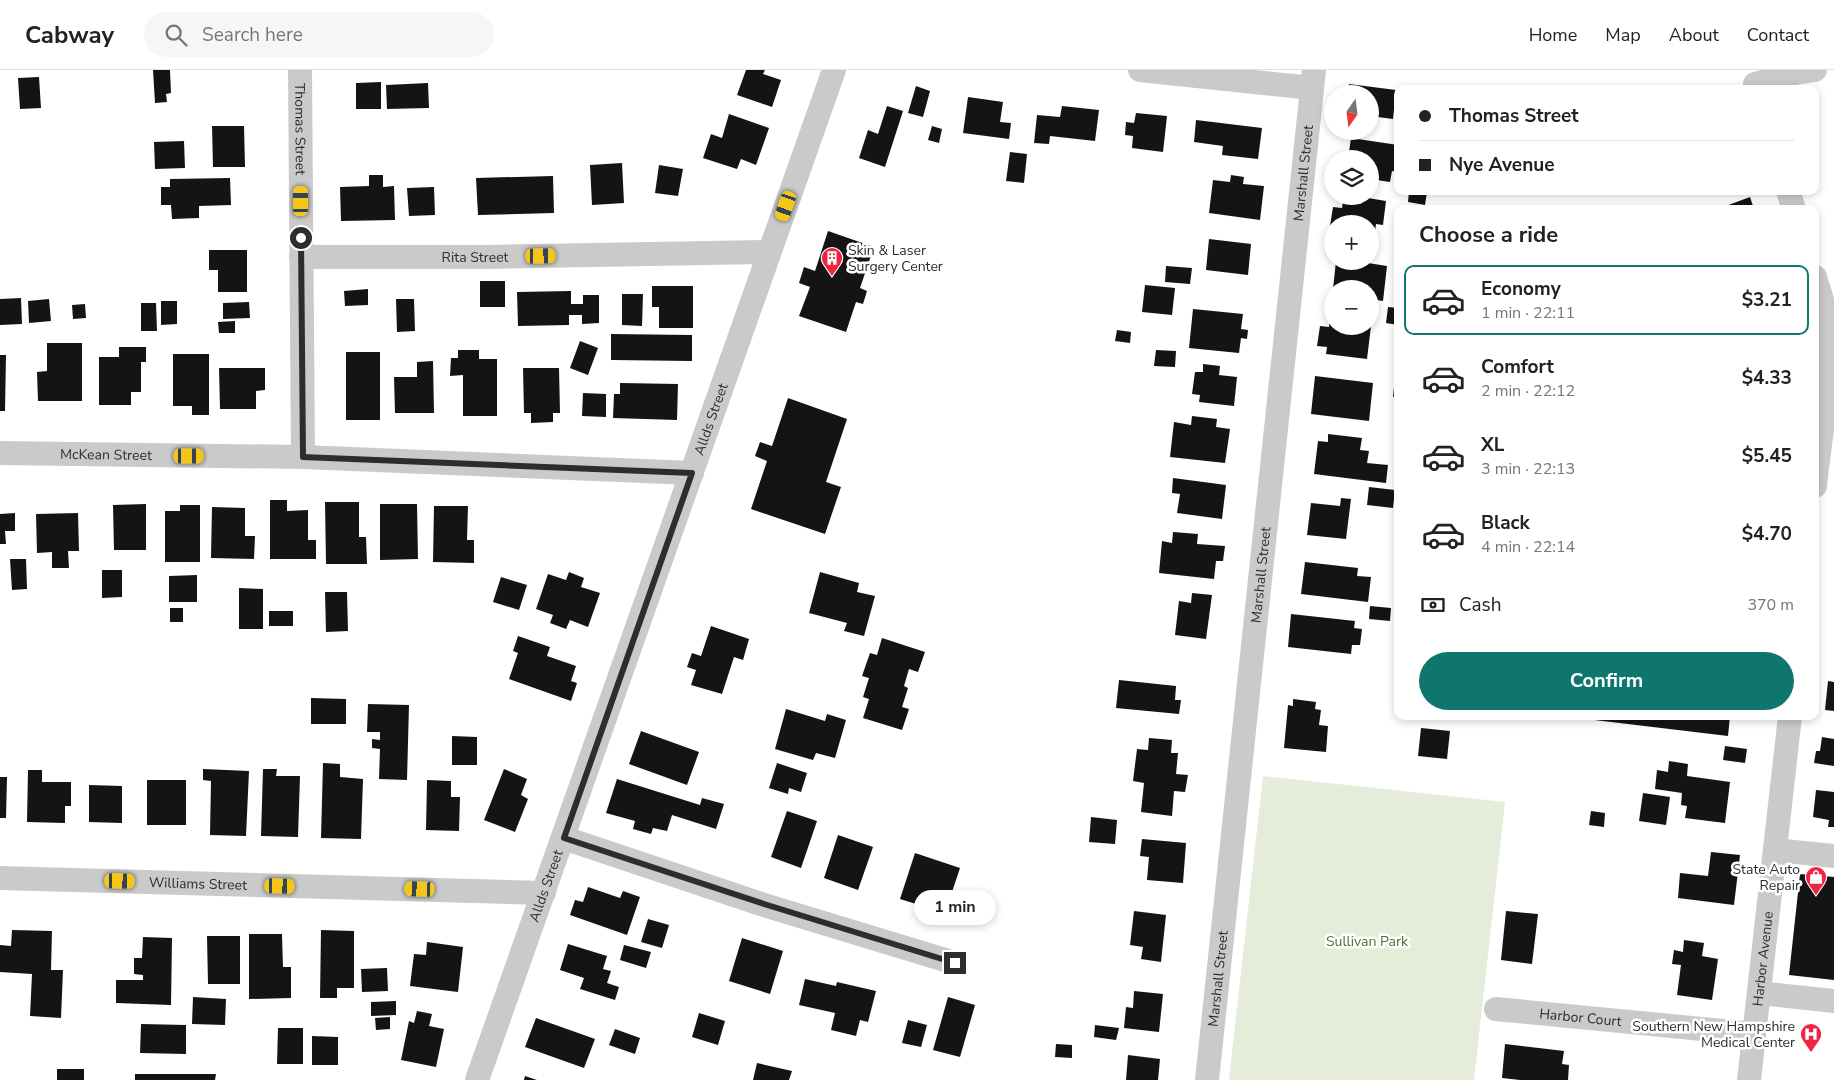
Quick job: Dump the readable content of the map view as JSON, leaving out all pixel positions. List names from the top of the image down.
{
  "streets": {
    "street": [
      "Thomas Street",
      "Marshall Street",
      "Rita Street",
      "Allds Street",
      "McKean Street",
      "Williams Street",
      "Harbor Avenue",
      "Harbor Court"
    ]
  },
  "crossings": [
    ["Thomas Street", "Rita Street"],
    ["Thomas Street", "McKean Street"],
    ["Rita Street", "Allds Street"],
    ["Allds Street", "McKean Street"],
    ["Allds Street", "Williams Street"],
    ["Harbor Avenue", "Harbor Court"]
  ],
  "parks": ["Sullivan Park"],
  "places": {
    "building": ["Skin & Laser Surgery Center"],
    "shop": ["State Auto Repair"],
    "hospital": ["Southern New Hampshire Medical Center"]
  },
  "north": "bottom",
  "page": {
    "header": "Cabway",
    "search": "Search here",
    "nav": [
      "Home",
      "Map",
      "About",
      "Contact"
    ],
    "map_buttons": ["+", "−"],
    "banner": ["Thomas Street", "Nye Avenue"],
    "heading": "Choose a ride",
    "list": [
      {
        "name": "Economy",
        "note": "1 min · 22:11",
        "value": "$3.21"
      },
      {
        "name": "Comfort",
        "note": "2 min · 22:12",
        "value": "$4.33"
      },
      {
        "name": "XL",
        "note": "3 min · 22:13",
        "value": "$5.45"
      },
      {
        "name": "Black",
        "note": "4 min · 22:14",
        "value": "$4.70"
      }
    ],
    "pay": ["Cash", "370 m"],
    "buttons": "Confirm",
    "bubble": "1 min"
  }
}
